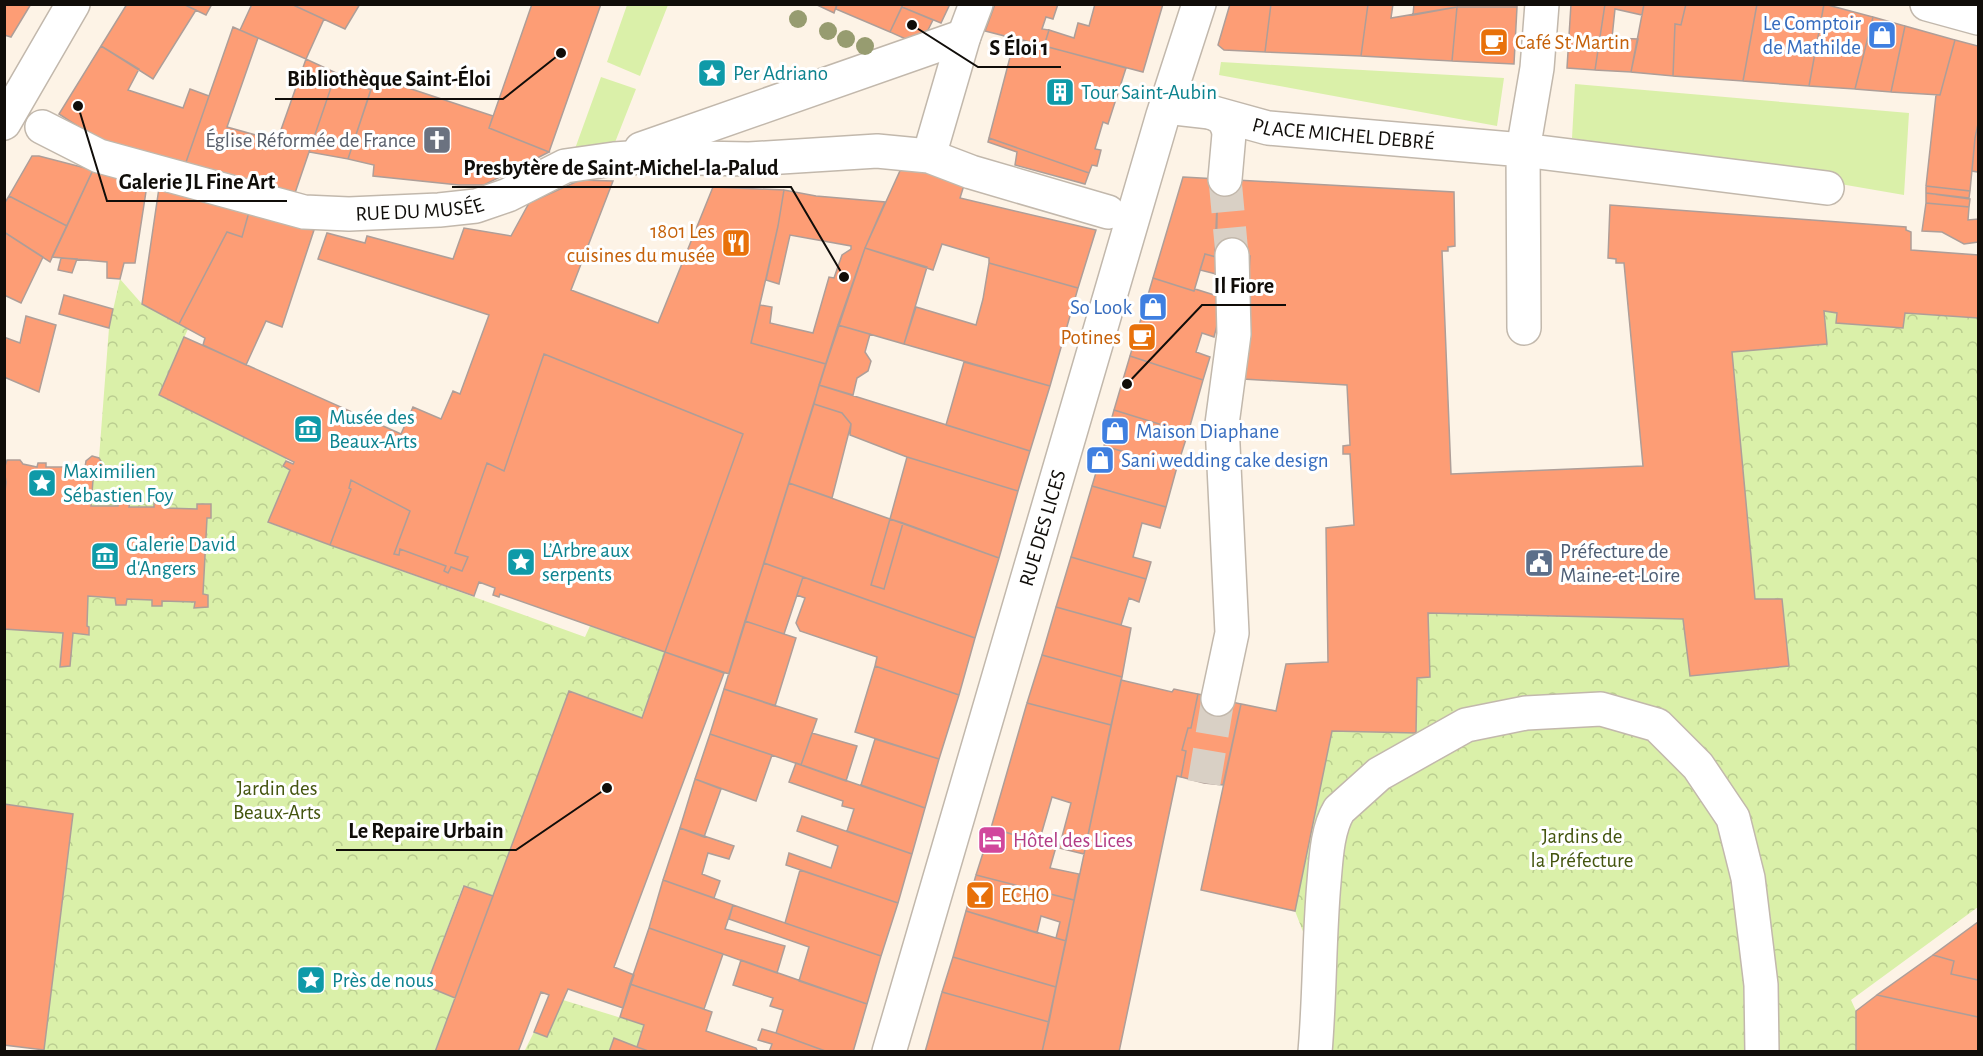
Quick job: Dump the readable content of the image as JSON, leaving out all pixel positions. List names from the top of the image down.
{
  "streets": {
    "street": ["PLACE MICHEL DEBRÉ", "RUE DU MUSÉE", "RUE DES LICES"]
  },
  "crossings": [
    ["PLACE MICHEL DEBRÉ", "RUE DES LICES"]
  ],
  "parks": ["Jardin des Beaux-Arts", "Jardins de la Préfecture"],
  "places": {
    "other": [
      "S Éloi 1",
      "Bibliothèque Saint-Éloi",
      "Galerie JL Fine Art",
      "Presbytère de Saint-Michel-la-Palud",
      "Il Fiore",
      "Le Repaire Urbain"
    ],
    "shop": [
      "Le Comptoir de Mathilde",
      "So Look",
      "Maison Diaphane",
      "Sani wedding cake design"
    ],
    "cafe": ["Café St Martin", "Potines"],
    "place": [
      "Per Adriano",
      "Maximilien Sébastien Foy",
      "L’Arbre aux serpents",
      "Près de nous"
    ],
    "building": ["Tour Saint-Aubin"],
    "church": ["Église Réformée de France"],
    "restaurant": ["1801 Les cuisines du musée"],
    "museum": ["Musée des Beaux-Arts", "Galerie David d'Angers"],
    "public building": ["Préfecture de Maine-et-Loire"],
    "hotel": ["Hôtel des Lices"],
    "bar": ["ECHO"]
  }
}
